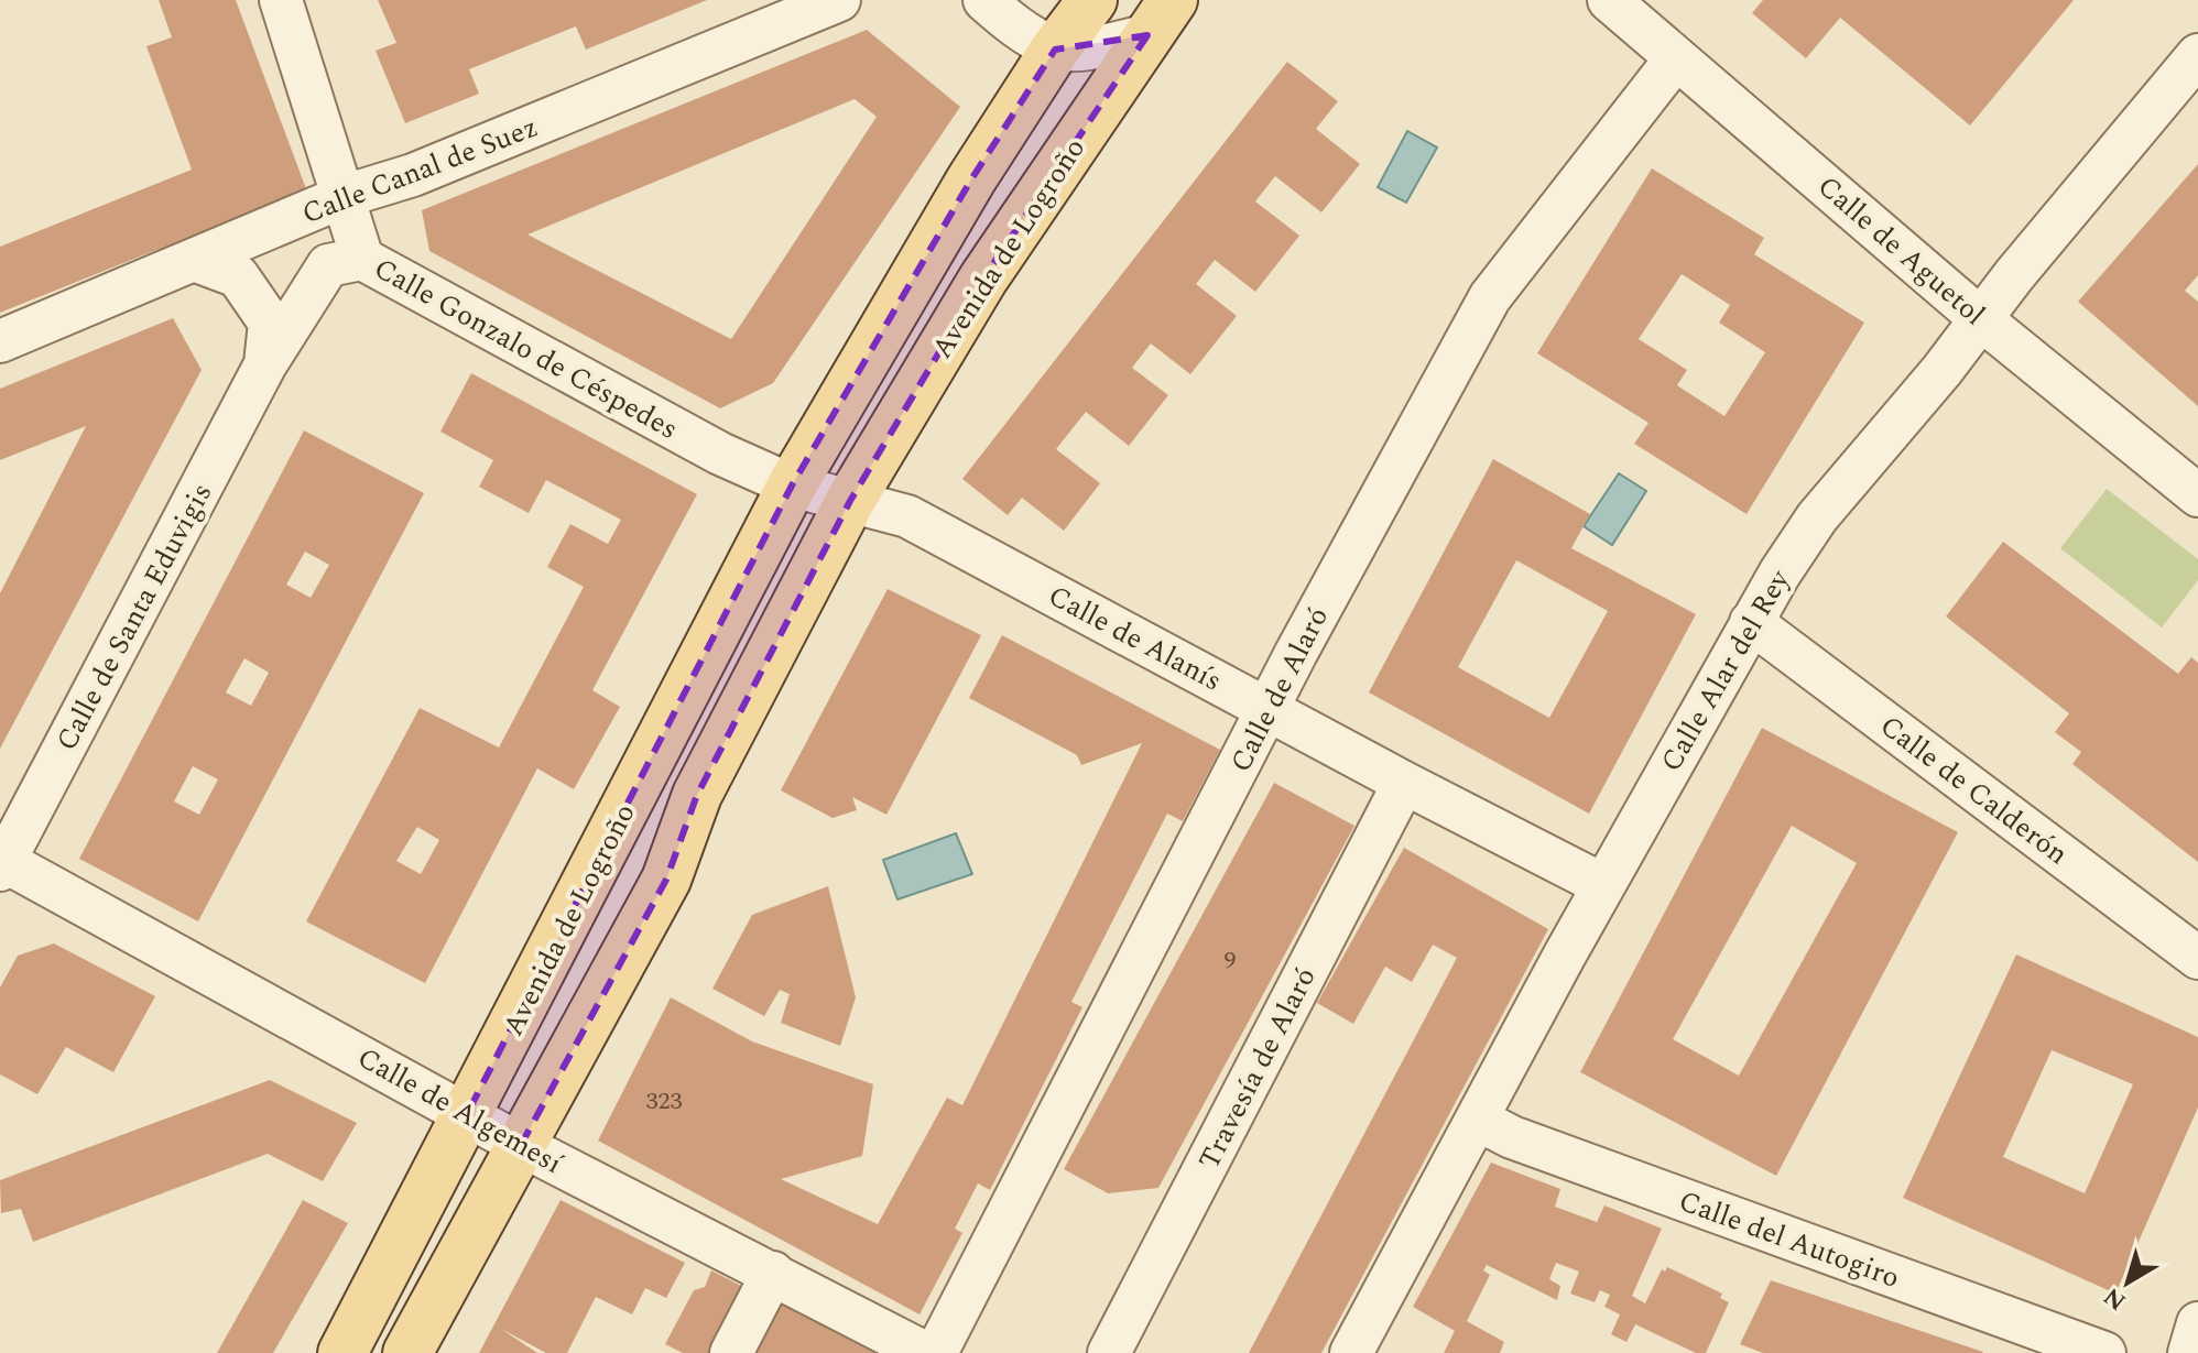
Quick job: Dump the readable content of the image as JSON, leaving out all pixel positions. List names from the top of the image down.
{
  "streets": {
    "main road": ["Avenida de Logroño"],
    "street": [
      "Calle Canal de Suez",
      "Calle de Aguetol",
      "Calle Gonzalo de Céspedes",
      "Calle de Santa Eduvigis",
      "Calle de Alanís",
      "Calle Alar del Rey",
      "Calle de Alaró",
      "Calle de Calderón",
      "Travesía de Alaró",
      "Calle de Algemesí",
      "Calle del Autogiro"
    ]
  },
  "crossings": [
    ["Calle Canal de Suez", "Calle Gonzalo de Céspedes"],
    ["Calle Canal de Suez", "Calle de Santa Eduvigis"],
    ["Avenida de Logroño", "Calle Gonzalo de Céspedes"],
    ["Avenida de Logroño", "Calle de Alanís"],
    ["Avenida de Logroño", "Calle de Algemesí"],
    ["Calle de Aguetol", "Calle Alar del Rey"],
    ["Calle de Aguetol", "Calle de Alaró"],
    ["Calle Gonzalo de Céspedes", "Calle de Santa Eduvigis"],
    ["Calle de Santa Eduvigis", "Calle de Algemesí"],
    ["Calle de Alanís", "Calle Alar del Rey"],
    ["Calle de Alanís", "Calle de Alaró"],
    ["Calle de Alanís", "Travesía de Alaró"],
    ["Calle Alar del Rey", "Calle de Calderón"],
    ["Calle Alar del Rey", "Calle del Autogiro"]
  ],
  "house_numbers": ["9", "323"],
  "north": "bottom left"
}
